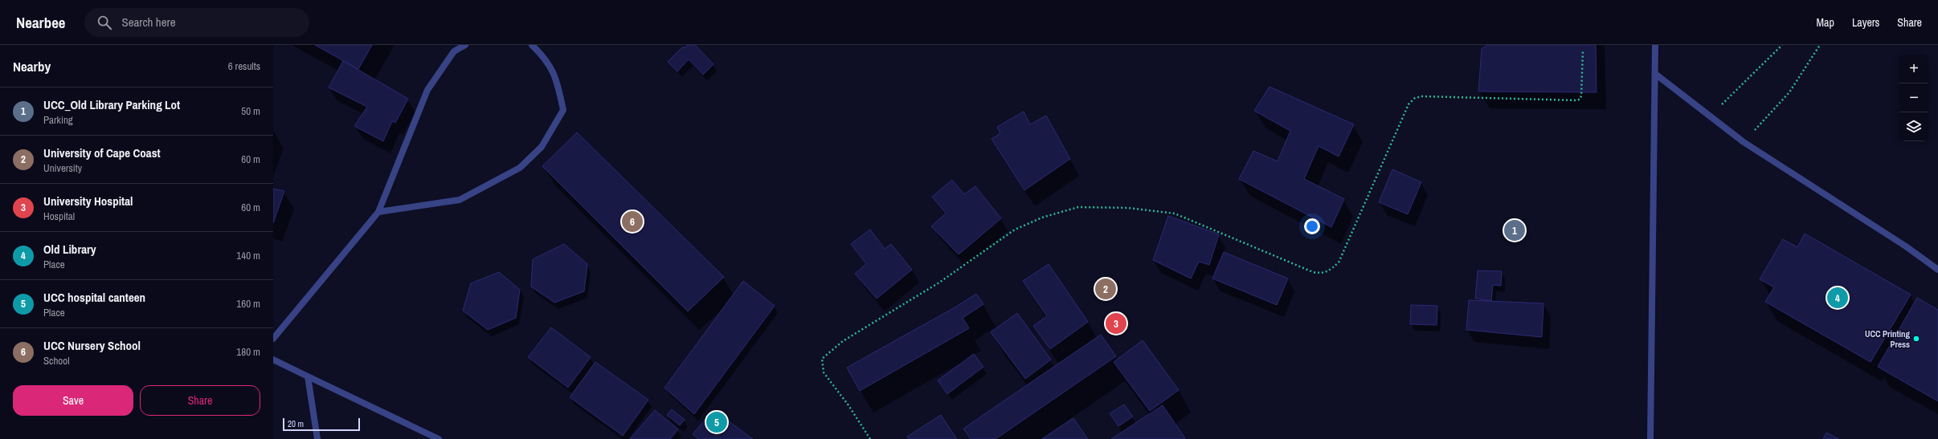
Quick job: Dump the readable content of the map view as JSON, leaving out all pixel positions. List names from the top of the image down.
{
  "places": ["UCC Printing Press"],
  "scale_bar": "20 m",
  "page": {
    "header": "Nearbee",
    "search": "Search here",
    "nav": ["Map", "Layers", "Share"],
    "heading": ["Nearby", "6 results"],
    "map_buttons": ["+", "−"],
    "list": [
      {
        "mark": "1",
        "name": "UCC_Old Library Parking Lot",
        "note": "Parking",
        "value": "50 m"
      },
      {
        "mark": "2",
        "name": "University of Cape Coast",
        "note": "University",
        "value": "60 m"
      },
      {
        "mark": "3",
        "name": "University Hospital",
        "note": "Hospital",
        "value": "60 m"
      },
      {
        "mark": "4",
        "name": "Old Library",
        "note": "Place",
        "value": "140 m"
      },
      {
        "mark": "5",
        "name": "UCC hospital canteen",
        "note": "Place",
        "value": "160 m"
      },
      {
        "mark": "6",
        "name": "UCC Nursery School",
        "note": "School",
        "value": "180 m"
      }
    ],
    "pins": [
      "6",
      "1",
      "2",
      "4",
      "3",
      "5"
    ],
    "buttons": ["Save", "Share"],
    "scale": "20 m"
  }
}
